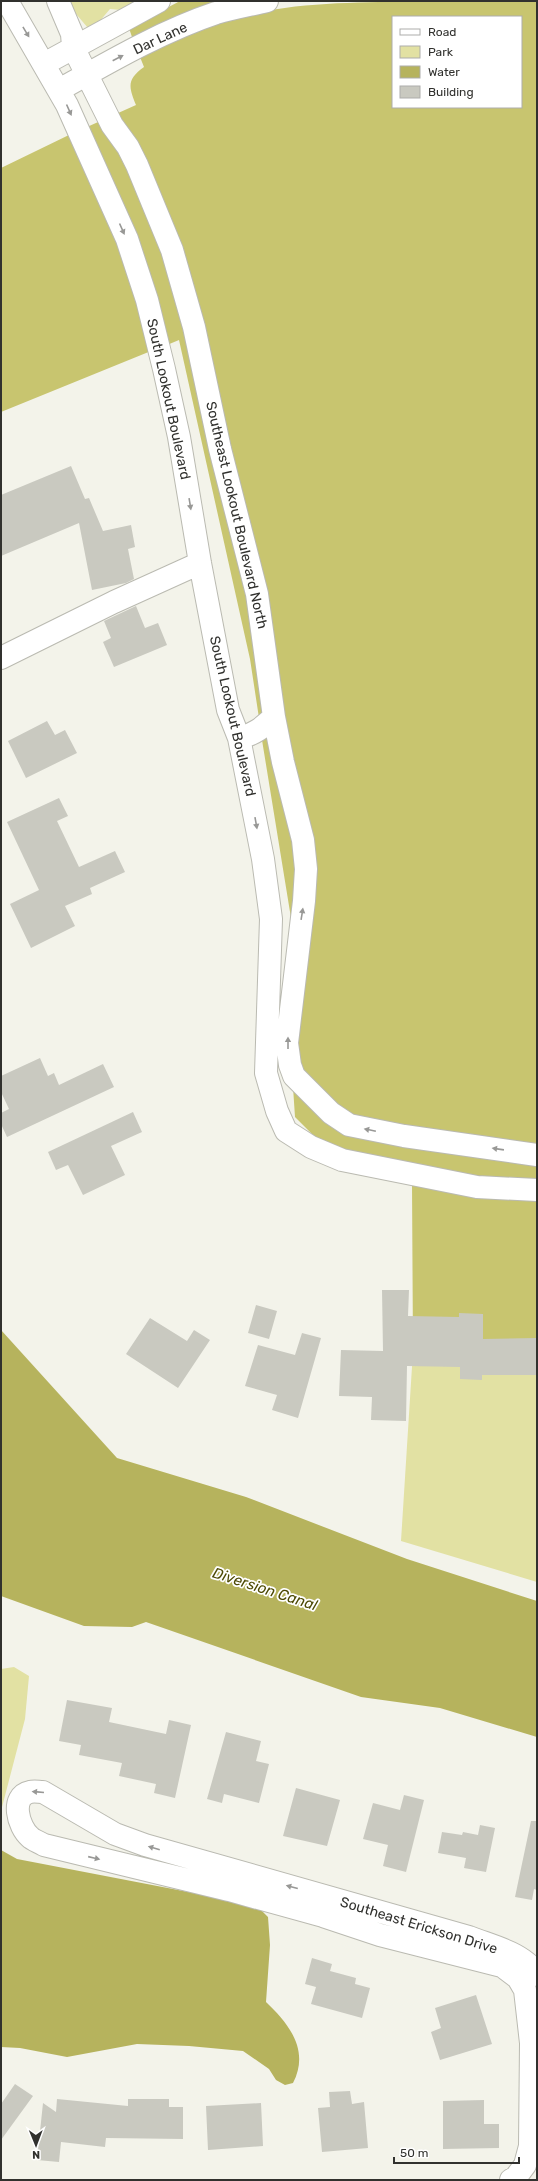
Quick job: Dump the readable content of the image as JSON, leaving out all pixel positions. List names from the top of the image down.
{
  "streets": {
    "street": [
      "Dar Lane",
      "South Lookout Boulevard",
      "Southeast Lookout Boulevard North",
      "Southeast Erickson Drive"
    ]
  },
  "crossings": [
    ["Dar Lane", "South Lookout Boulevard"],
    ["Dar Lane", "Southeast Lookout Boulevard North"]
  ],
  "one_way": ["South Lookout Boulevard"],
  "water": ["Diversion Canal"],
  "legend": [
    "Road",
    "Park",
    "Water",
    "Building"
  ],
  "scale_bar": "50 m",
  "north": "bottom"
}
